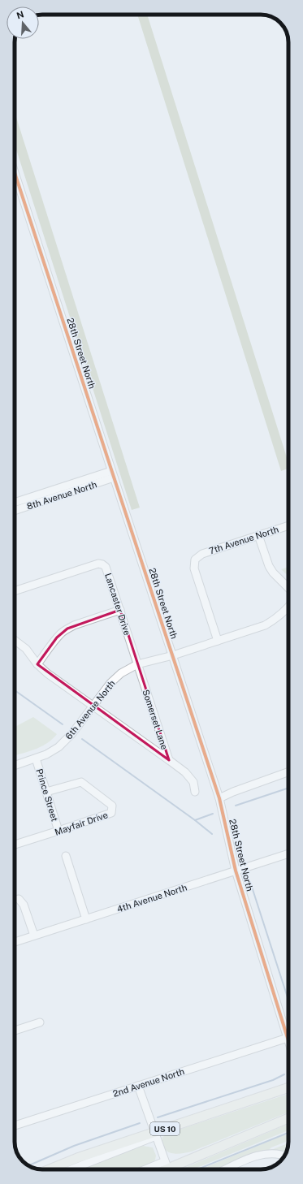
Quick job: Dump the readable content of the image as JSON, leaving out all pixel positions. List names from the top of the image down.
{
  "streets": {
    "main road": ["US 10"],
    "street": [
      "28th Street North",
      "8th Avenue North",
      "7th Avenue North",
      "Lancaster Drive",
      "6th Avenue North",
      "Somerset Lane",
      "Prince Street",
      "Mayfair Drive",
      "4th Avenue North",
      "2nd Avenue North"
    ]
  },
  "crossings": [
    ["28th Street North", "8th Avenue North"],
    ["28th Street North", "6th Avenue North"],
    ["28th Street North", "4th Avenue North"],
    ["28th Street North", "2nd Avenue North"],
    ["7th Avenue North", "6th Avenue North"],
    ["Lancaster Drive", "6th Avenue North"],
    ["Lancaster Drive", "Somerset Lane"],
    ["6th Avenue North", "Somerset Lane"],
    ["6th Avenue North", "Prince Street"],
    ["Prince Street", "Mayfair Drive"]
  ],
  "north": "top"
}
